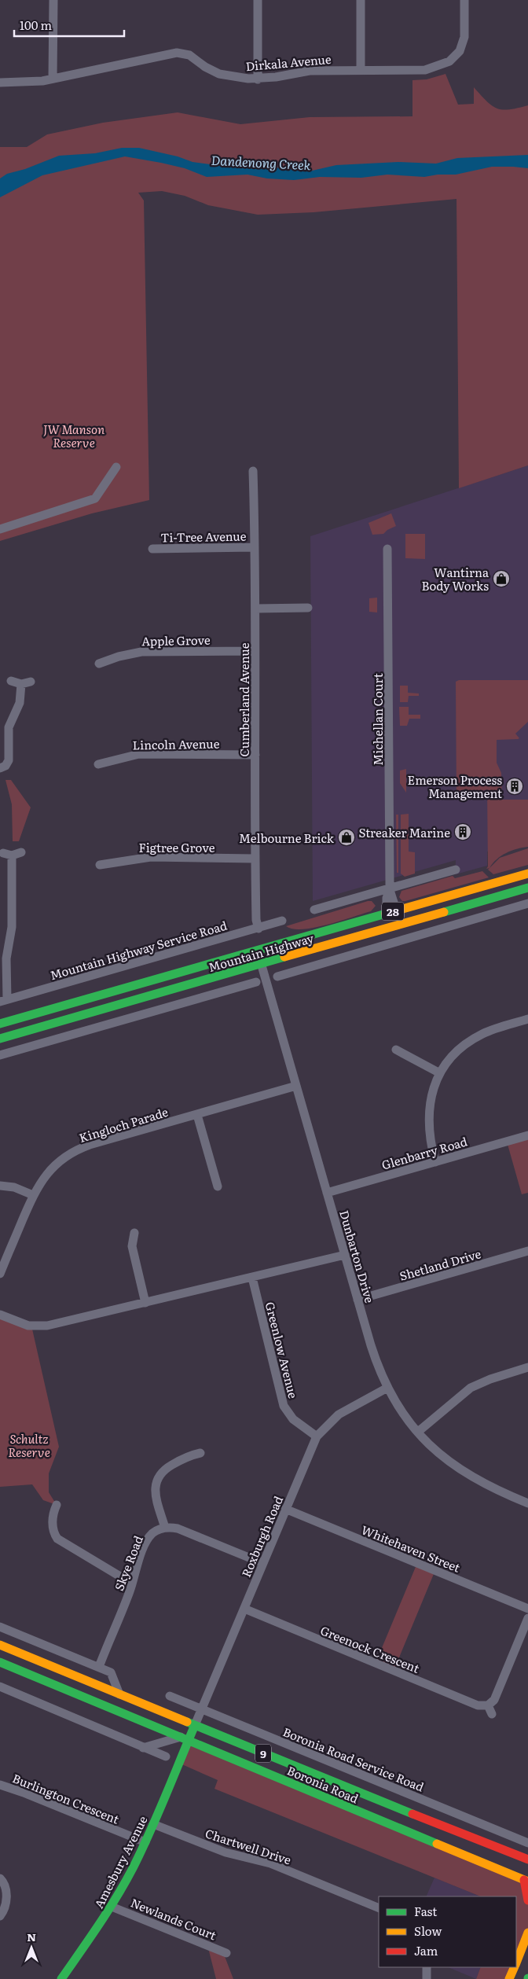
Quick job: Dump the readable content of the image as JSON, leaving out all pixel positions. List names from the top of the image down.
{
  "streets": {
    "main road": [
      "28",
      "Mountain Highway",
      "9",
      "Boronia Road",
      "Amesbury Avenue"
    ],
    "street": [
      "Dirkala Avenue",
      "Ti-Tree Avenue",
      "Apple Grove",
      "Cumberland Avenue",
      "Michellan Court",
      "Lincoln Avenue",
      "Figtree Grove",
      "Mountain Highway Service Road",
      "Kingloch Parade",
      "Glenbarry Road",
      "Dunbarton Drive",
      "Shetland Drive",
      "Greenlow Avenue",
      "Roxburgh Road",
      "Whitehaven Street",
      "Skye Road",
      "Greenock Crescent",
      "Boronia Road Service Road",
      "Burlington Crescent",
      "Chartwell Drive",
      "Newlands Court"
    ]
  },
  "crossings": [
    ["Ti-Tree Avenue", "Cumberland Avenue"],
    ["Apple Grove", "Cumberland Avenue"],
    ["Cumberland Avenue", "Lincoln Avenue"],
    ["Cumberland Avenue", "Figtree Grove"],
    ["Cumberland Avenue", "Mountain Highway Service Road"],
    ["Michellan Court", "Mountain Highway"],
    ["Mountain Highway", "Dunbarton Drive"],
    ["Kingloch Parade", "Dunbarton Drive"],
    ["Glenbarry Road", "Dunbarton Drive"],
    ["Dunbarton Drive", "Shetland Drive"],
    ["Dunbarton Drive", "Roxburgh Road"],
    ["Greenlow Avenue", "Roxburgh Road"],
    ["Roxburgh Road", "Whitehaven Street"],
    ["Roxburgh Road", "Greenock Crescent"],
    ["Roxburgh Road", "Boronia Road Service Road"],
    ["Roxburgh Road", "Boronia Road"],
    ["Roxburgh Road", "Amesbury Avenue"],
    ["Boronia Road", "Amesbury Avenue"],
    ["Burlington Crescent", "Amesbury Avenue"],
    ["Chartwell Drive", "Amesbury Avenue"],
    ["Amesbury Avenue", "Newlands Court"]
  ],
  "water": ["Dandenong Creek"],
  "parks": ["JW Manson Reserve", "Schultz Reserve"],
  "places": {
    "shop": ["Wantirna Body Works", "Melbourne Brick"],
    "building": ["Emerson Process Management", "Streaker Marine"]
  },
  "legend": ["Fast", "Slow", "Jam"],
  "scale_bar": "100 m",
  "north": "top"
}
